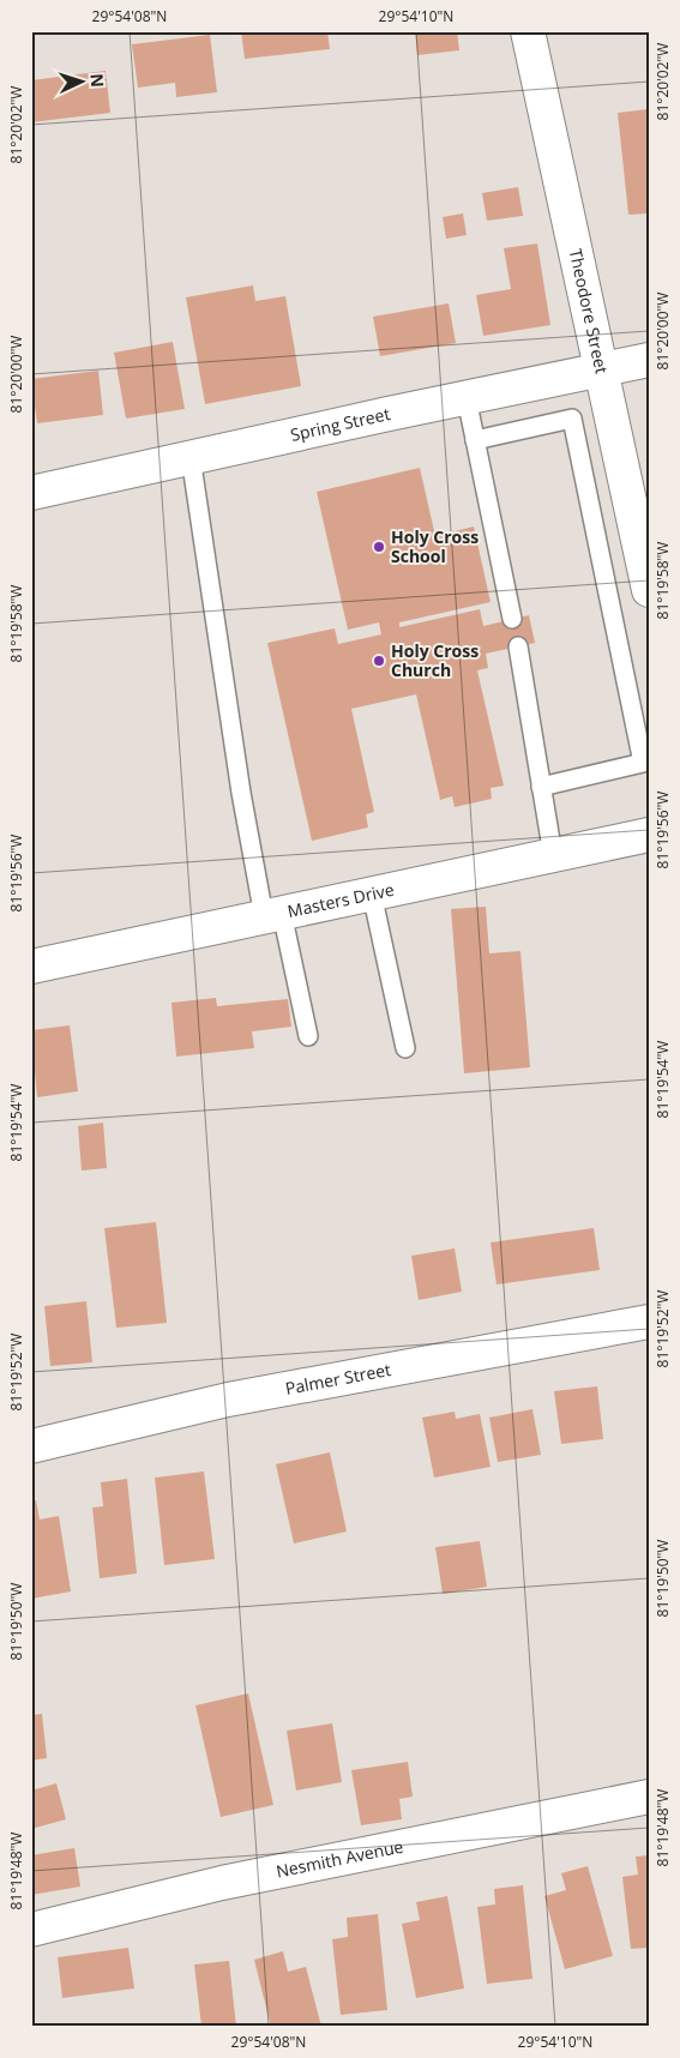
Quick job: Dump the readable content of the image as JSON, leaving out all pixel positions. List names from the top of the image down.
{
  "streets": {
    "street": [
      "Theodore Street",
      "Spring Street",
      "Masters Drive",
      "Palmer Street",
      "Nesmith Avenue"
    ]
  },
  "crossings": [
    ["Theodore Street", "Spring Street"]
  ],
  "places": ["Holy Cross School", "Holy Cross Church"],
  "north": "right",
  "coordinates": [
    "29°54'08\"N",
    "29°54'10\"N",
    "81°20'02\"W",
    "81°20'00\"W",
    "81°19'58\"W",
    "81°19'56\"W",
    "81°19'54\"W",
    "81°19'52\"W",
    "81°19'50\"W",
    "81°19'48\"W"
  ]
}
